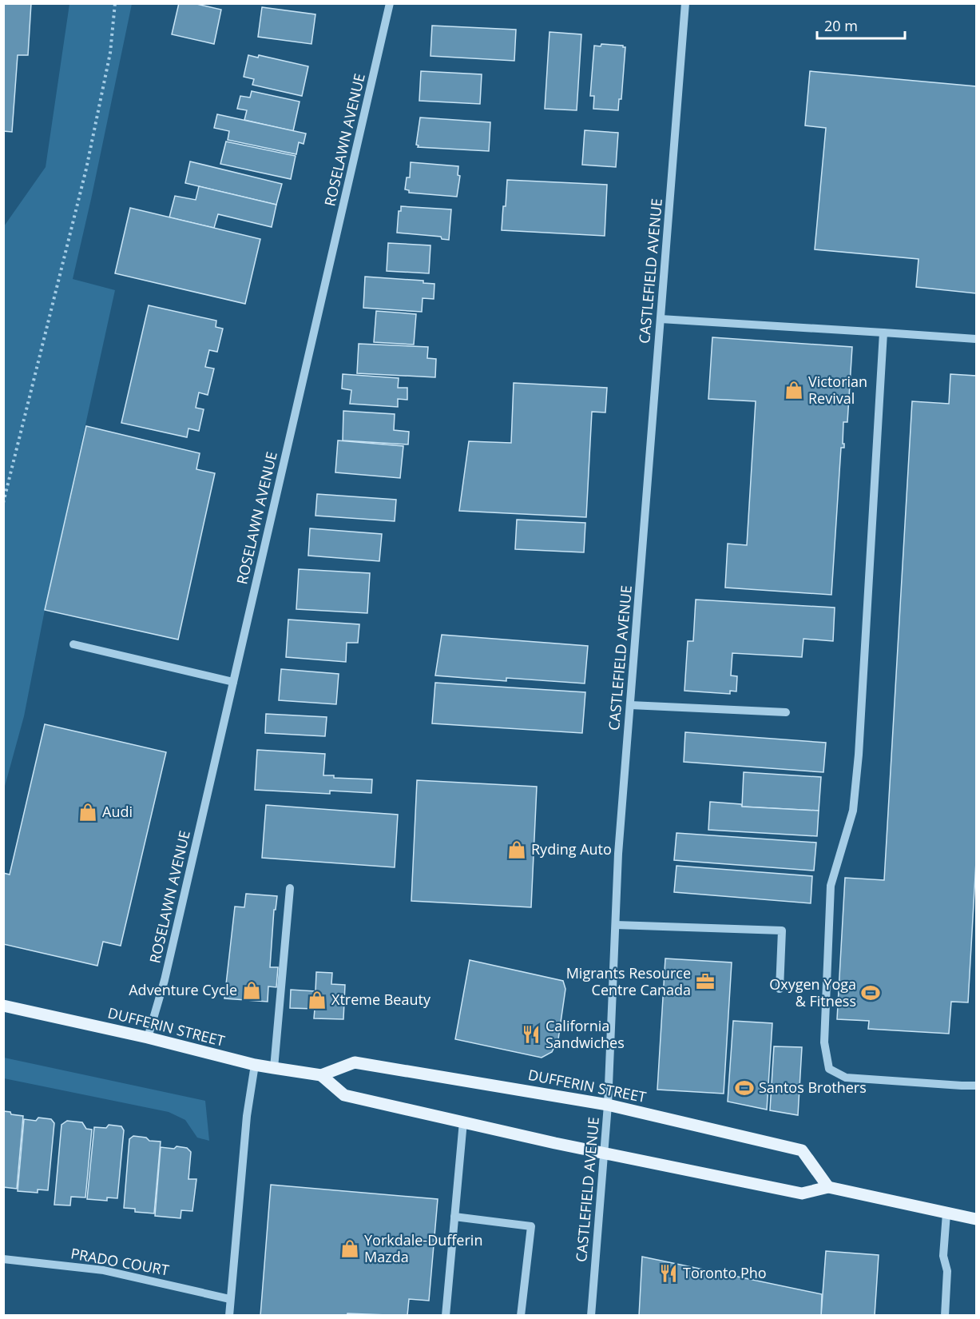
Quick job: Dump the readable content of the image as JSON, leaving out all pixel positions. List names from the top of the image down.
{
  "streets": {
    "main road": ["DUFFERIN STREET"],
    "street": ["ROSELAWN AVENUE", "CASTLEFIELD AVENUE", "PRADO COURT"]
  },
  "crossings": [
    ["ROSELAWN AVENUE", "DUFFERIN STREET"],
    ["CASTLEFIELD AVENUE", "DUFFERIN STREET"]
  ],
  "places": {
    "shop": [
      "Victorian Revival",
      "Audi",
      "Ryding Auto",
      "Adventure Cycle",
      "Xtreme Beauty",
      "Yorkdale-Dufferin Mazda"
    ],
    "office": ["Migrants Resource Centre Canada"],
    "sports": ["Oxygen Yoga & Fitness", "Santos Brothers"],
    "restaurant": ["California Sandwiches", "Toronto Pho"]
  },
  "scale_bar": "20 m"
}
